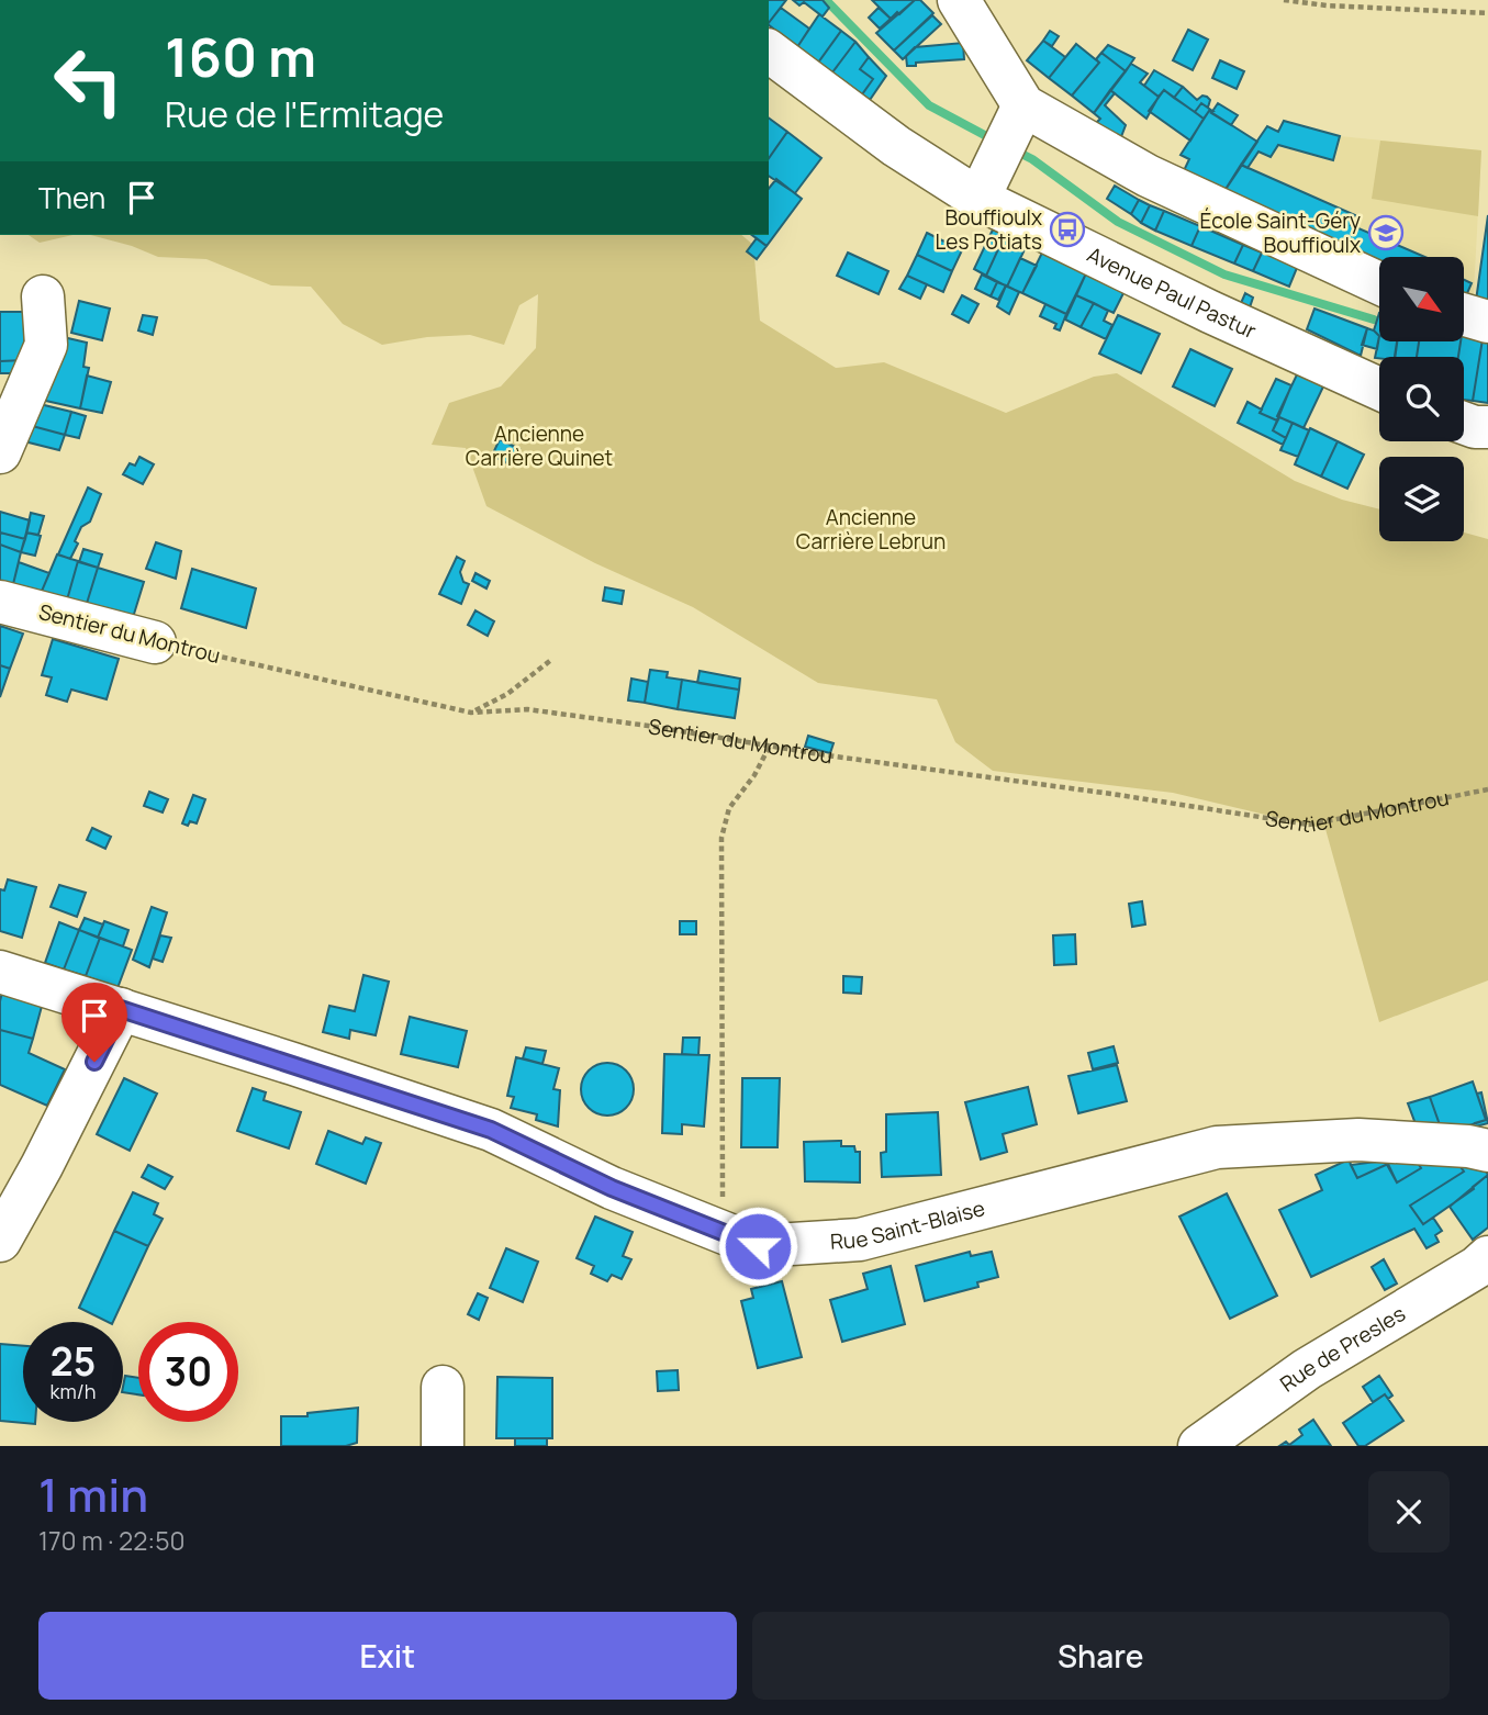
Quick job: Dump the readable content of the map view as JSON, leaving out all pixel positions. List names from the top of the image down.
{
  "streets": {
    "street": [
      "Avenue Paul Pastur",
      "Sentier du Montrou",
      "Rue Saint-Blaise",
      "Rue de Presles"
    ]
  },
  "parks": ["Ancienne Carrière Quinet", "Ancienne Carrière Lebrun"],
  "places": {
    "bus stop": ["Bouffioulx Les Potiats"],
    "school or university": ["École Saint-Géry Bouffioulx"]
  },
  "north": "bottom right",
  "page": {
    "turn": ["160 m", "Rue de l'Ermitage"],
    "then": "Then",
    "speed": "25 km/h",
    "limit": "30",
    "heading": ["1 min", "170 m · 22:50"],
    "buttons": ["Exit", "Share"]
  }
}
